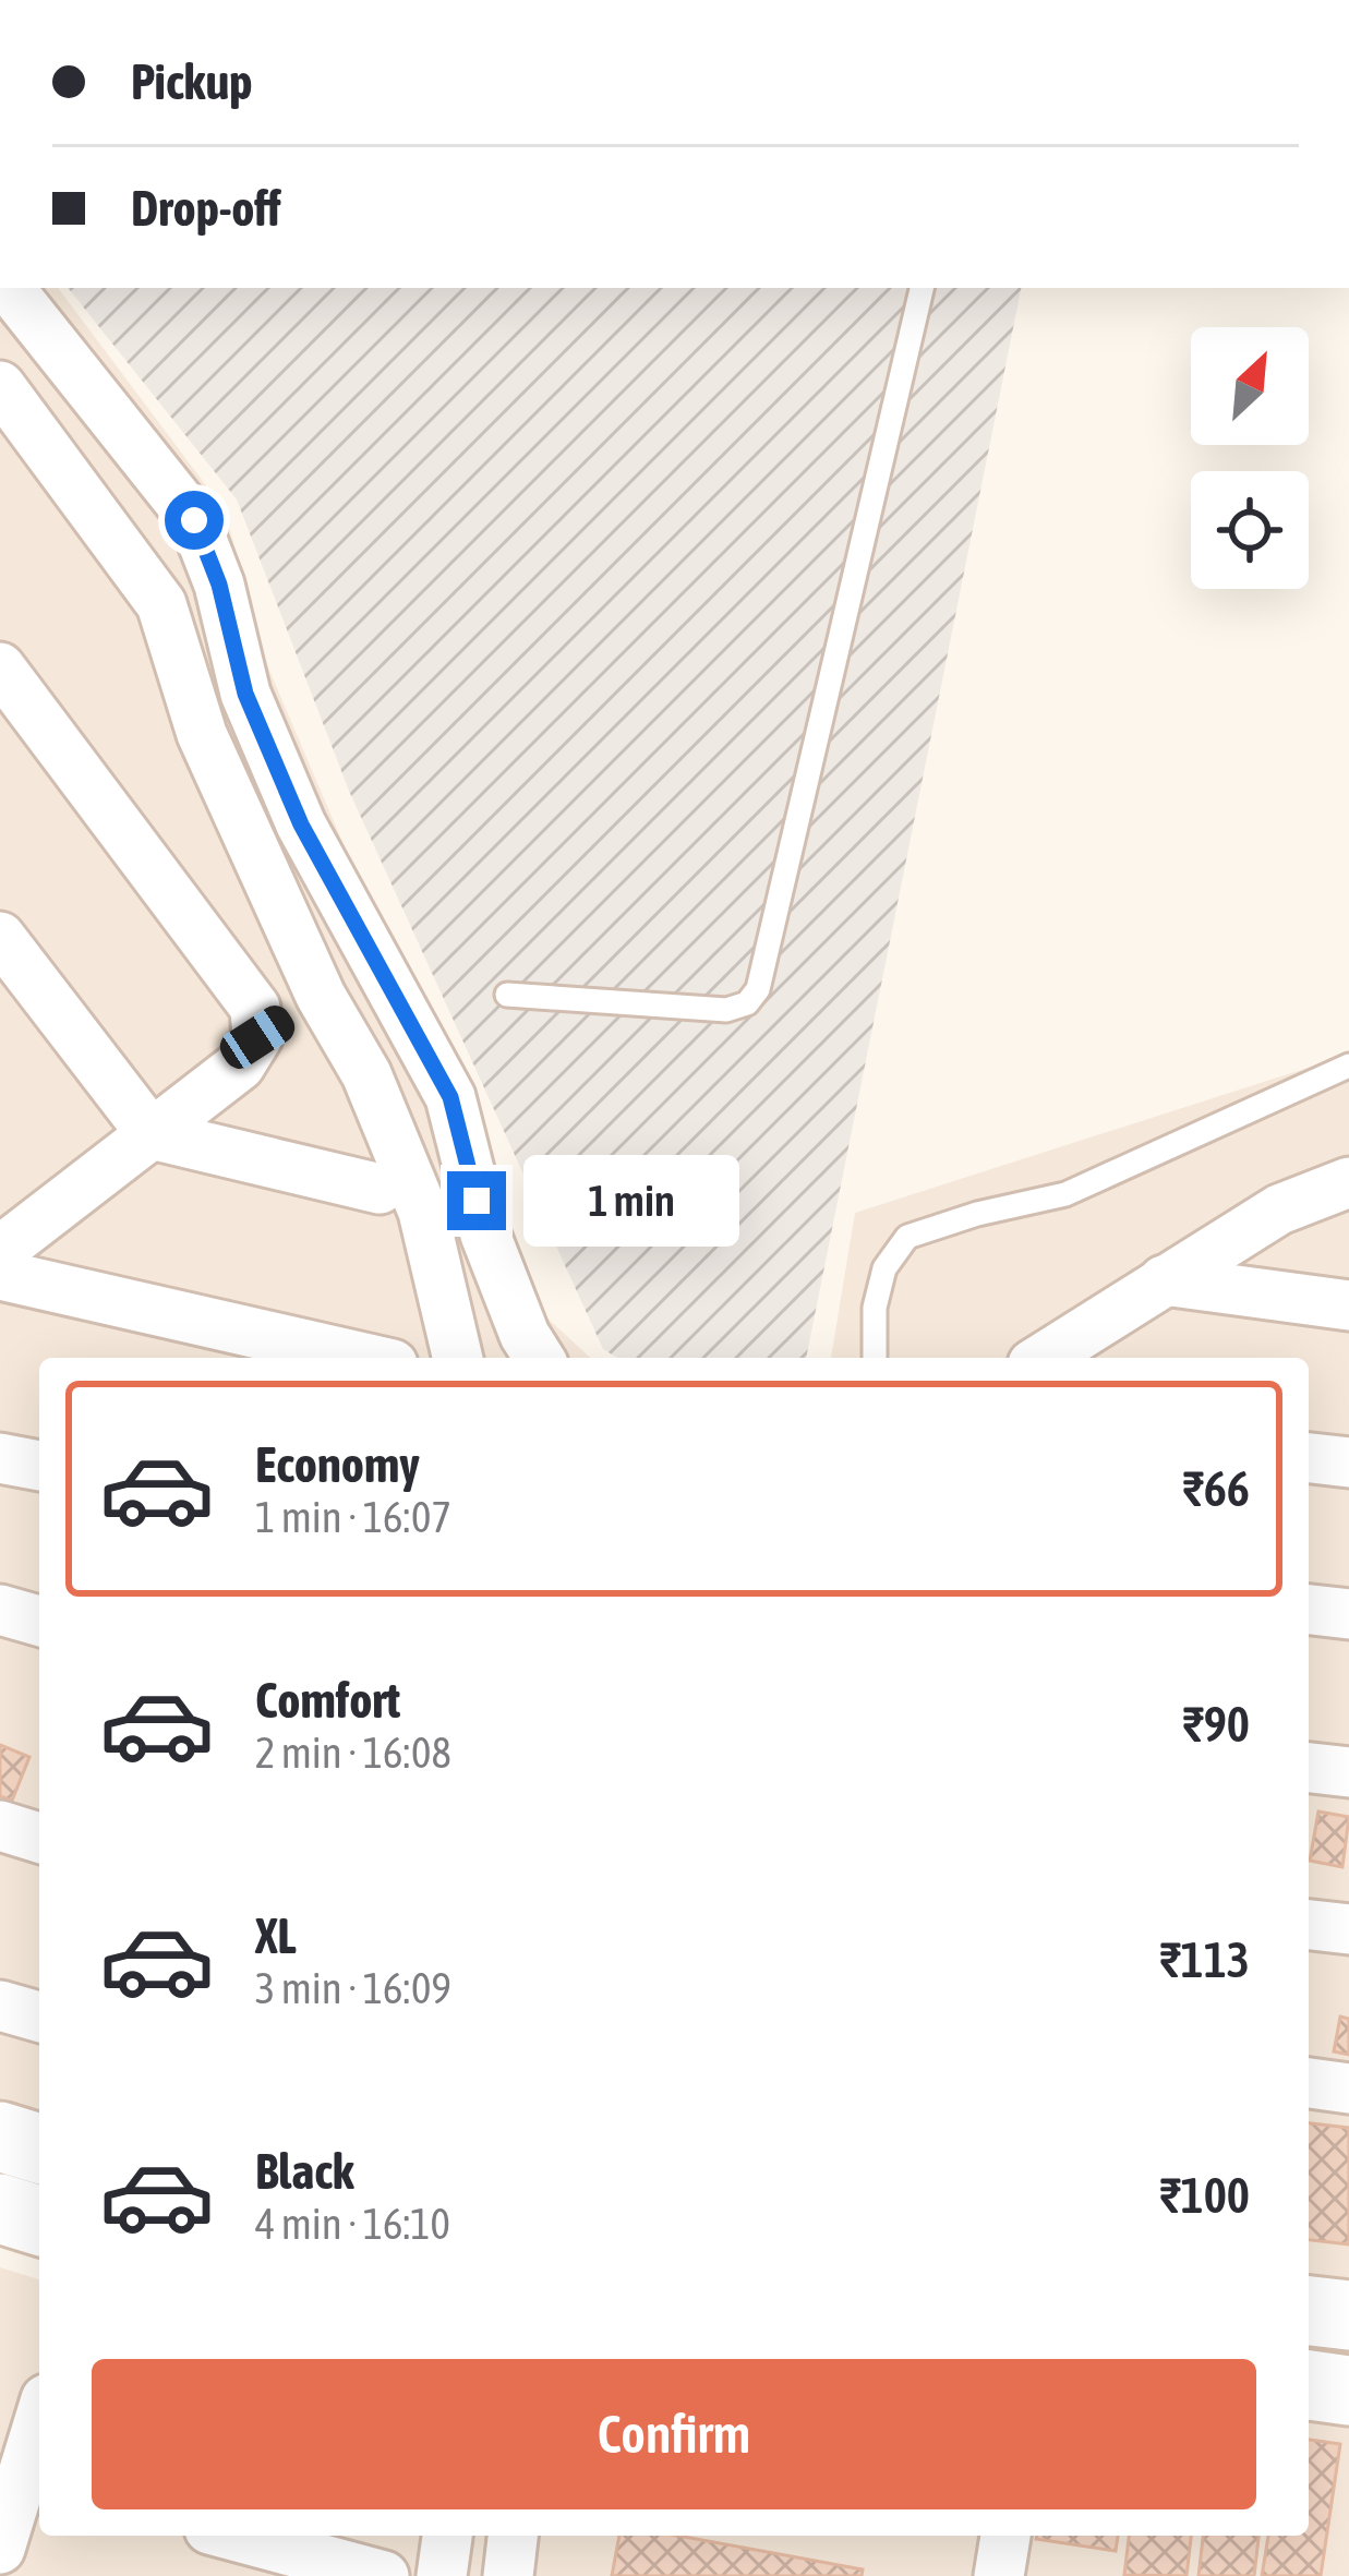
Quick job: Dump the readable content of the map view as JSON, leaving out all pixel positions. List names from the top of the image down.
{
  "north": "top right",
  "page": {
    "banner": ["Pickup", "Drop-off"],
    "bubble": "1 min",
    "list": [
      {
        "name": "Economy",
        "note": "1 min · 16:07",
        "value": "₹66"
      },
      {
        "name": "Comfort",
        "note": "2 min · 16:08",
        "value": "₹90"
      },
      {
        "name": "XL",
        "note": "3 min · 16:09",
        "value": "₹113"
      },
      {
        "name": "Black",
        "note": "4 min · 16:10",
        "value": "₹100"
      }
    ],
    "buttons": "Confirm"
  }
}
